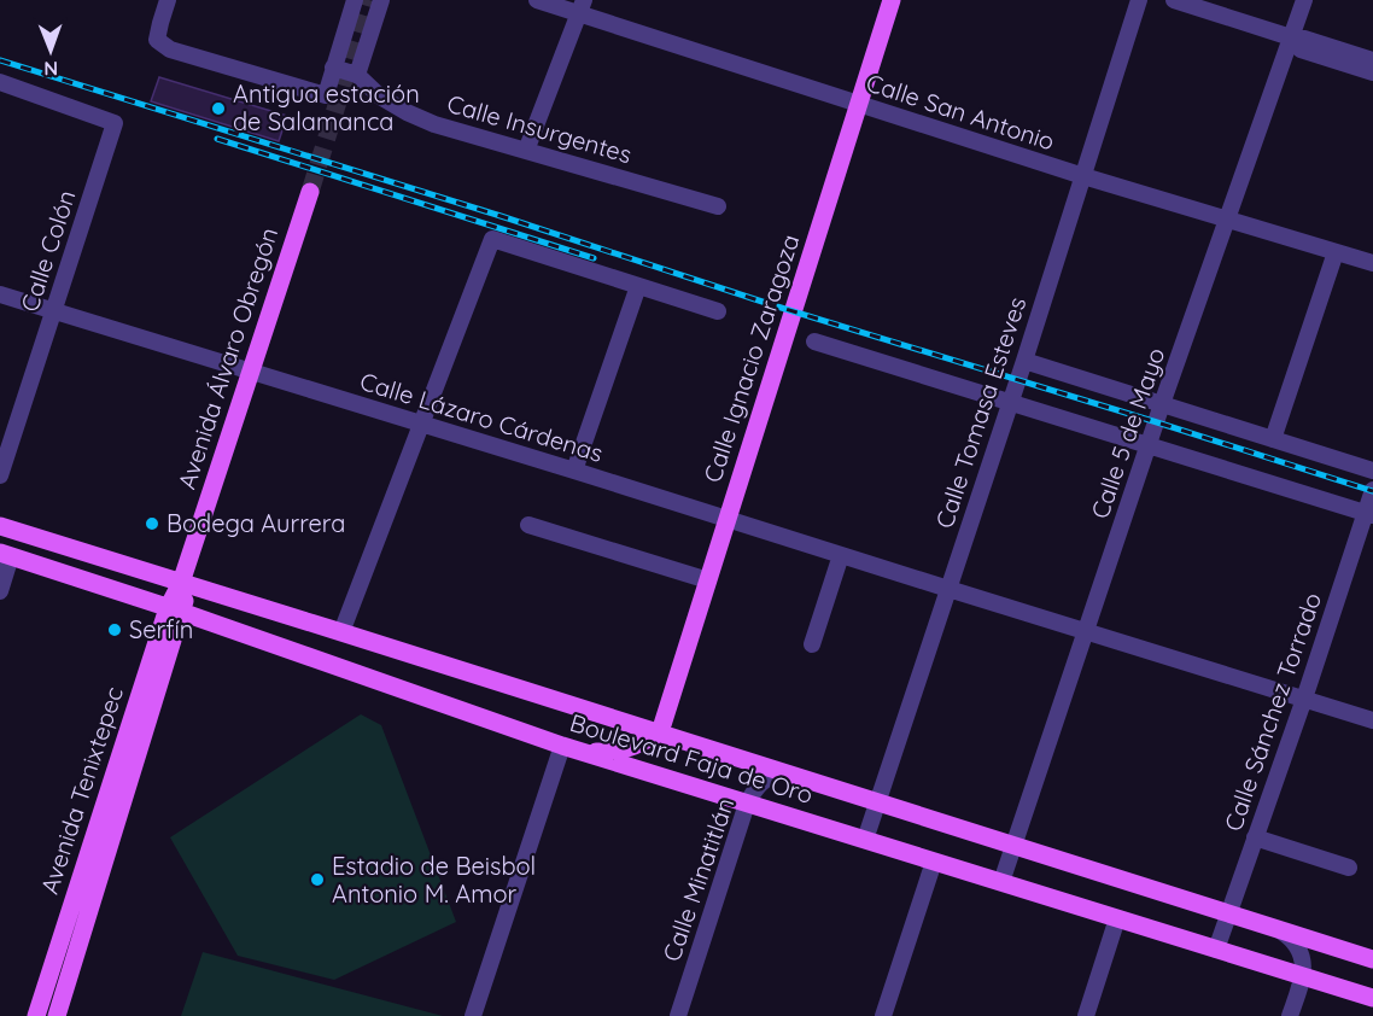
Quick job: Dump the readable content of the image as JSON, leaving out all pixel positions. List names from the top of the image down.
{
  "streets": {
    "main road": [
      "Avenida Álvaro Obregón",
      "Calle Ignacio Zaragoza",
      "Boulevard Faja de Oro",
      "Avenida Tenixtepec"
    ],
    "street": [
      "Calle San Antonio",
      "Calle Insurgentes",
      "Calle Colón",
      "Calle Tomasa Esteves",
      "Calle Lázaro Cárdenas",
      "Calle 5 de Mayo",
      "Calle Sánchez Torrado",
      "Calle Minatitlán"
    ]
  },
  "crossings": [
    ["Calle San Antonio", "Calle Ignacio Zaragoza"],
    ["Calle San Antonio", "Calle Tomasa Esteves"],
    ["Calle San Antonio", "Calle 5 de Mayo"],
    ["Calle Colón", "Calle Lázaro Cárdenas"],
    ["Avenida Álvaro Obregón", "Calle Lázaro Cárdenas"],
    ["Avenida Álvaro Obregón", "Boulevard Faja de Oro"],
    ["Avenida Álvaro Obregón", "Avenida Tenixtepec"],
    ["Calle Ignacio Zaragoza", "Calle Lázaro Cárdenas"],
    ["Calle Ignacio Zaragoza", "Boulevard Faja de Oro"],
    ["Calle Tomasa Esteves", "Calle Lázaro Cárdenas"],
    ["Calle Tomasa Esteves", "Boulevard Faja de Oro"],
    ["Calle Lázaro Cárdenas", "Calle 5 de Mayo"],
    ["Calle Lázaro Cárdenas", "Calle Sánchez Torrado"],
    ["Calle 5 de Mayo", "Boulevard Faja de Oro"],
    ["Calle Sánchez Torrado", "Boulevard Faja de Oro"],
    ["Boulevard Faja de Oro", "Avenida Tenixtepec"],
    ["Boulevard Faja de Oro", "Calle Minatitlán"]
  ],
  "places": [
    "Antigua estación de Salamanca",
    "Bodega Aurrera",
    "Serfín",
    "Estadio de Beisbol Antonio M. Amor"
  ],
  "north": "bottom"
}
